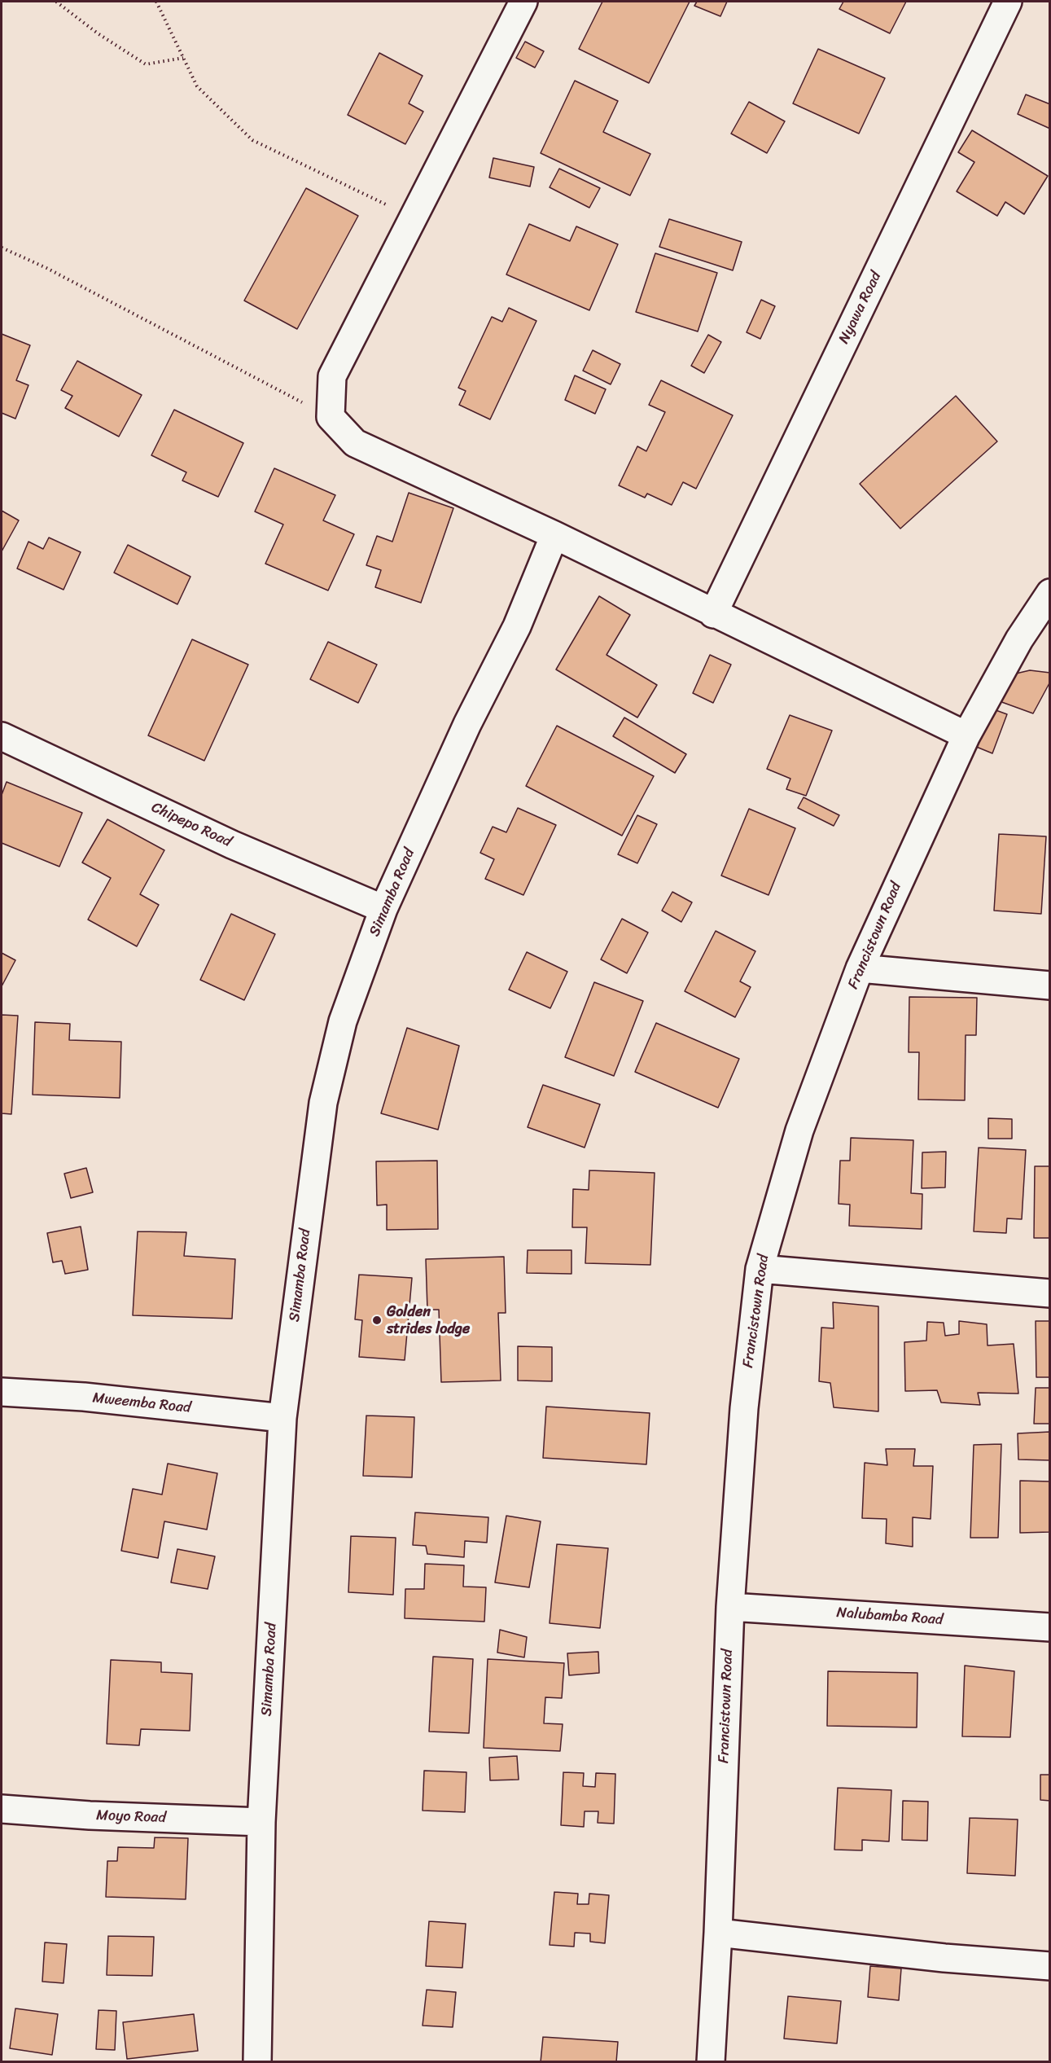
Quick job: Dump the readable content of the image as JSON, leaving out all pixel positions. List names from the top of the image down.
{
  "streets": {
    "street": [
      "Nyawa Road",
      "Chipepo Road",
      "Simamba Road",
      "Francistown Road",
      "Mweemba Road",
      "Nalubamba Road",
      "Moyo Road"
    ]
  },
  "crossings": [
    ["Chipepo Road", "Simamba Road"],
    ["Simamba Road", "Mweemba Road"],
    ["Simamba Road", "Moyo Road"],
    ["Francistown Road", "Nalubamba Road"]
  ],
  "places": ["Golden strides lodge"]
}
